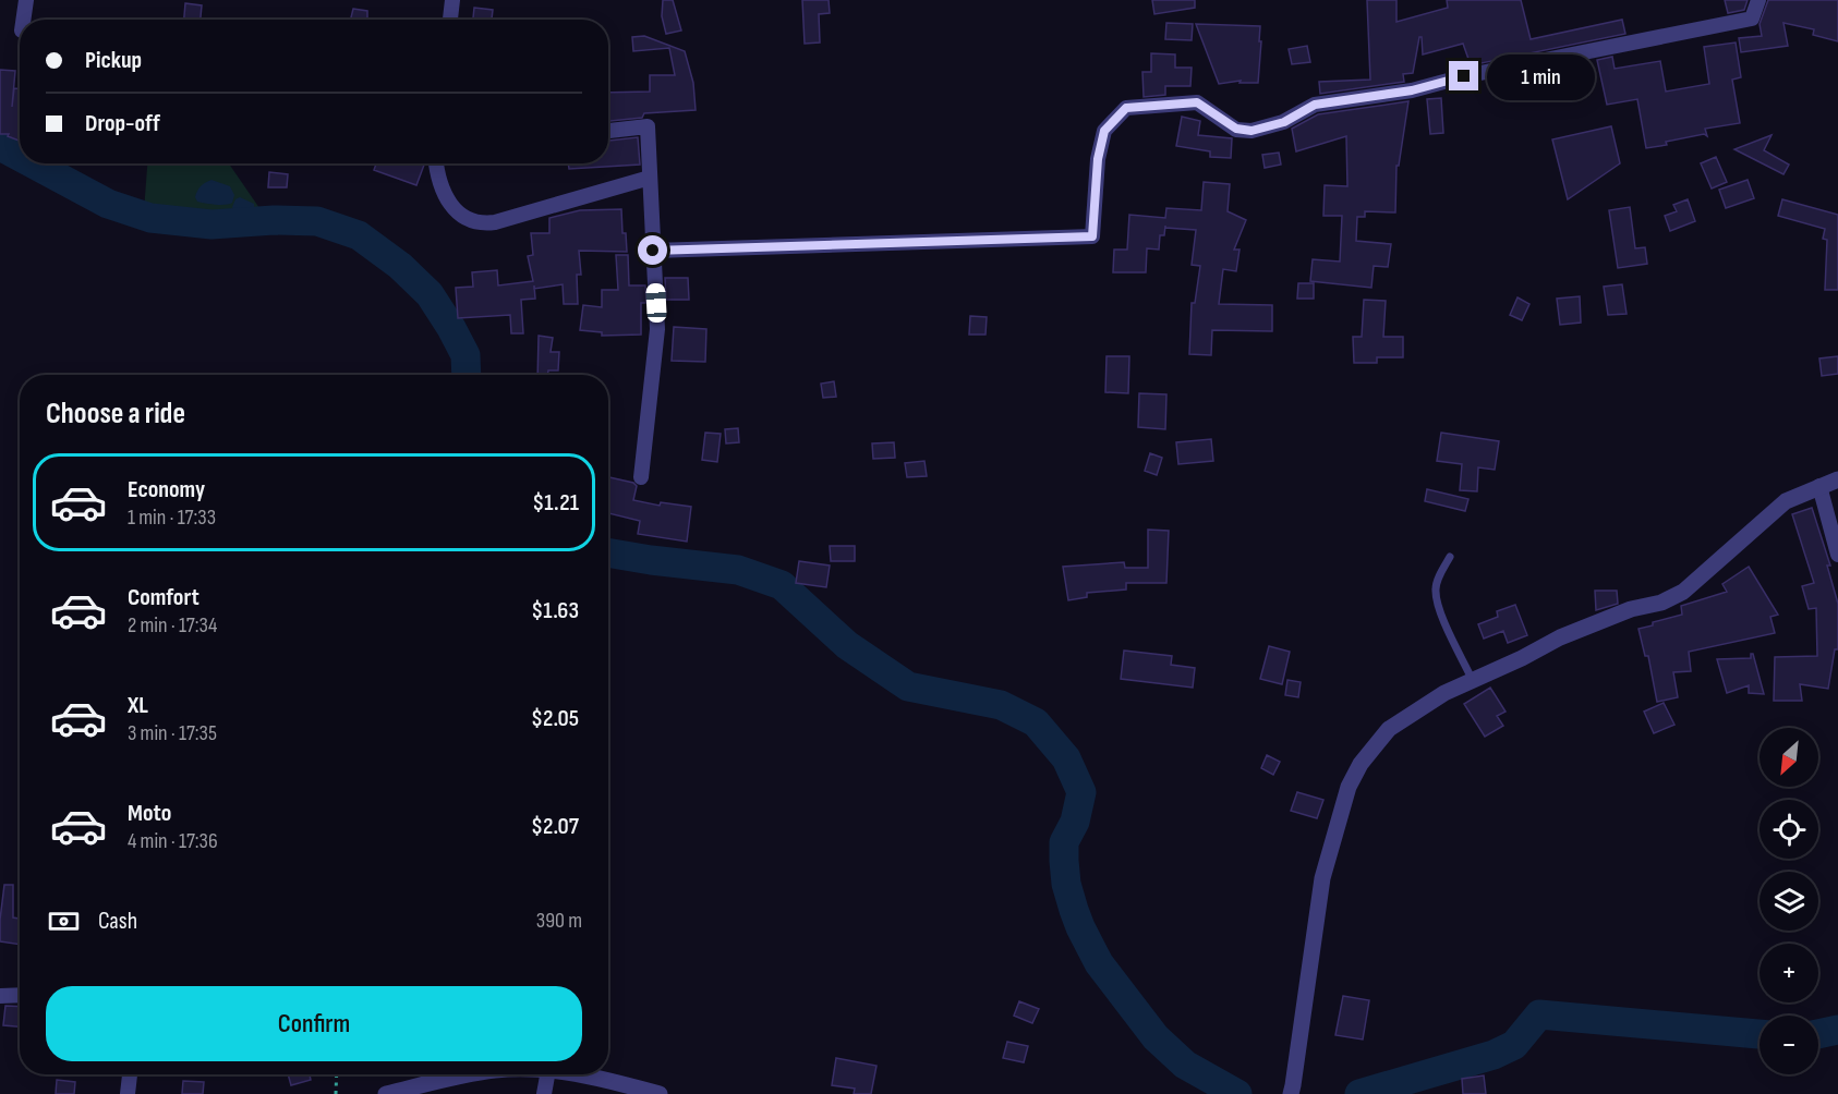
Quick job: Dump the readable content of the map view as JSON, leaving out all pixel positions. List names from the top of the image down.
{
  "north": "bottom left",
  "page": {
    "banner": ["Pickup", "Drop-off"],
    "bubble": "1 min",
    "heading": "Choose a ride",
    "list": [
      {
        "name": "Economy",
        "note": "1 min · 17:33",
        "value": "$1.21"
      },
      {
        "name": "Comfort",
        "note": "2 min · 17:34",
        "value": "$1.63"
      },
      {
        "name": "XL",
        "note": "3 min · 17:35",
        "value": "$2.05"
      },
      {
        "name": "Moto",
        "note": "4 min · 17:36",
        "value": "$2.07"
      }
    ],
    "map_buttons": ["+", "−"],
    "pay": ["Cash", "390 m"],
    "buttons": "Confirm"
  }
}
